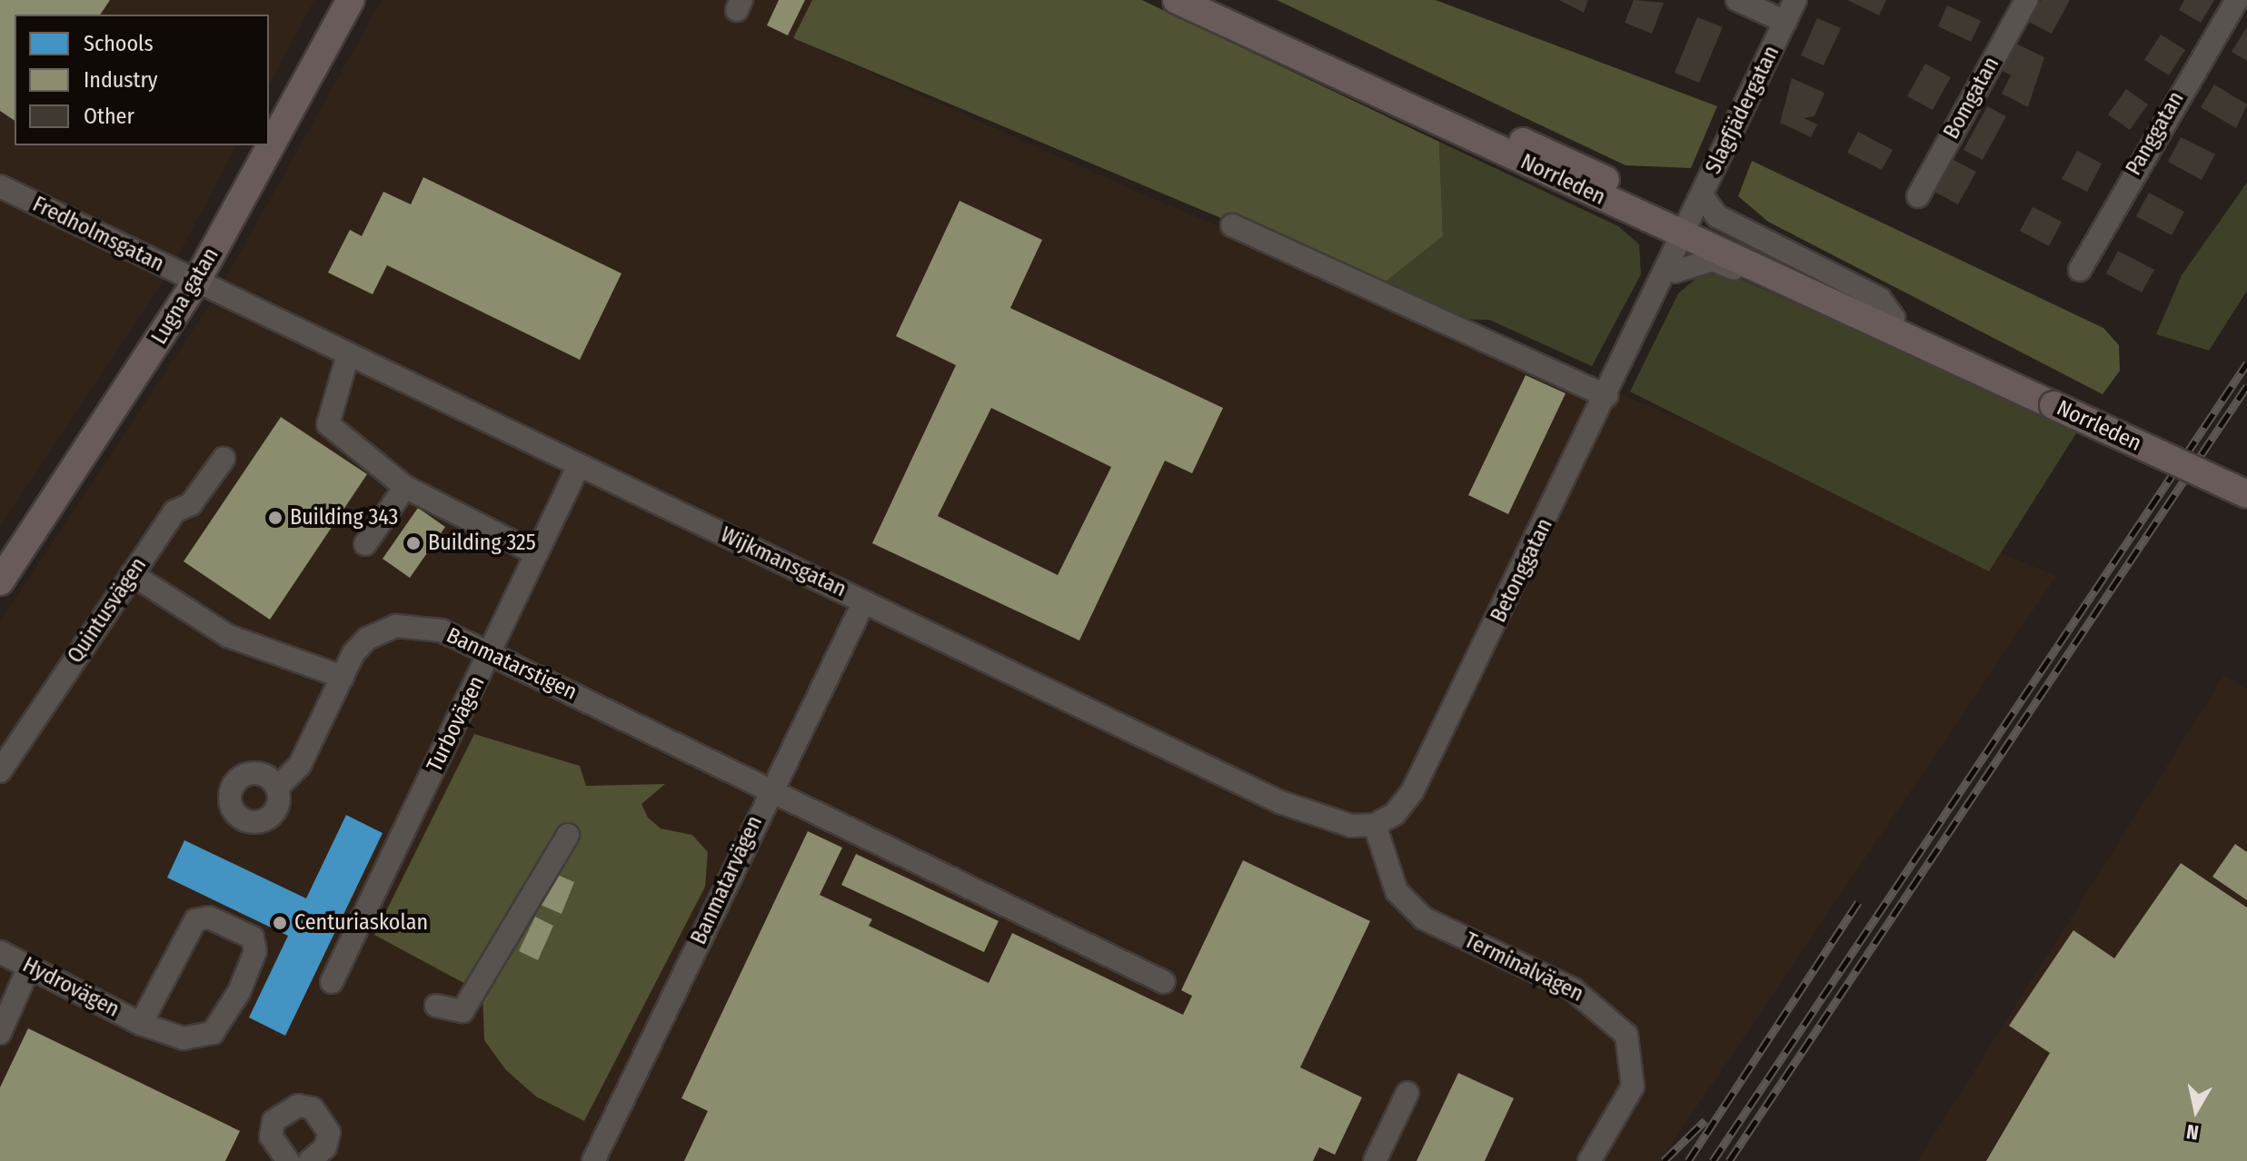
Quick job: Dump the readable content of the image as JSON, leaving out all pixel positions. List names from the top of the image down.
{
  "streets": {
    "main road": ["Norrleden", "Lugna gatan"],
    "street": [
      "Bomgatan",
      "Slagfjädergatan",
      "Panggatan",
      "Fredholmsgatan",
      "Wijkmansgatan",
      "Betonggatan",
      "Quintusvägen",
      "Banmatarstigen",
      "Turbovägen",
      "Banmatarvägen",
      "Terminalvägen",
      "Hydrovägen"
    ]
  },
  "crossings": [
    ["Slagfjädergatan", "Norrleden"],
    ["Slagfjädergatan", "Betonggatan"],
    ["Norrleden", "Betonggatan"],
    ["Fredholmsgatan", "Lugna gatan"],
    ["Fredholmsgatan", "Wijkmansgatan"],
    ["Lugna gatan", "Wijkmansgatan"],
    ["Wijkmansgatan", "Betonggatan"],
    ["Wijkmansgatan", "Turbovägen"],
    ["Wijkmansgatan", "Banmatarvägen"],
    ["Wijkmansgatan", "Terminalvägen"],
    ["Betonggatan", "Terminalvägen"],
    ["Banmatarstigen", "Turbovägen"],
    ["Banmatarstigen", "Banmatarvägen"]
  ],
  "places": ["Building 343", "Building 325", "Centuriaskolan"],
  "legend": ["Schools", "Industry", "Other"],
  "north": "bottom"
}
